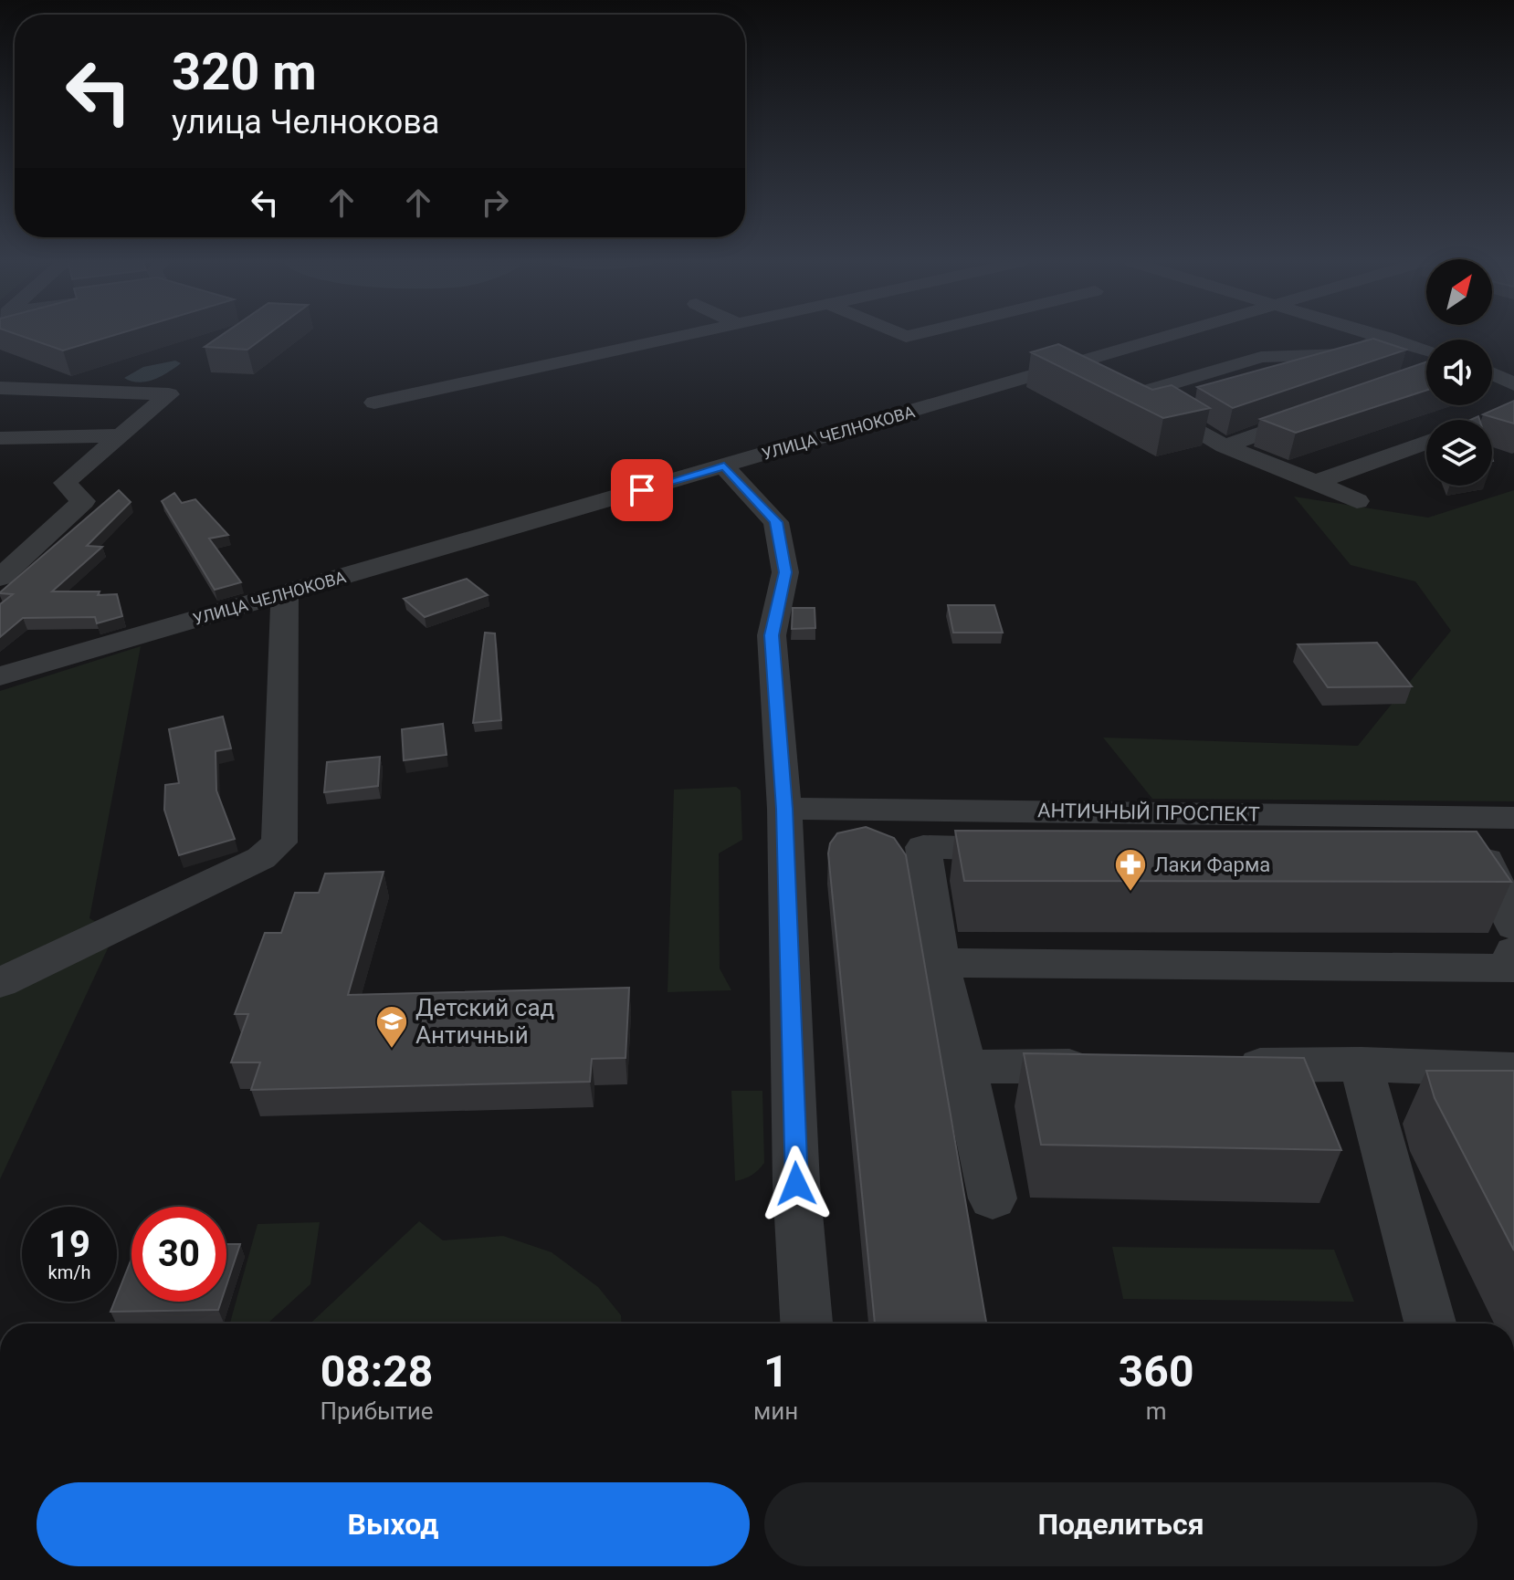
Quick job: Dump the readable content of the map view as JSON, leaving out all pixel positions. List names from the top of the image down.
{
  "streets": {
    "street": ["УЛИЦА ЧЕЛНОКОВА", "АНТИЧНЫЙ ПРОСПЕКТ"]
  },
  "places": {
    "pharmacy": ["Лаки Фарма"],
    "school or university": ["Детский сад Античный"]
  },
  "north": "top right",
  "page": {
    "turn": ["320 m", "улица Челнокова"],
    "speed": "19 km/h",
    "limit": "30",
    "eta": [
      "08:28",
      "Прибытие",
      "1",
      "мин",
      "360",
      "m"
    ],
    "buttons": ["Выход", "Поделиться"]
  }
}
